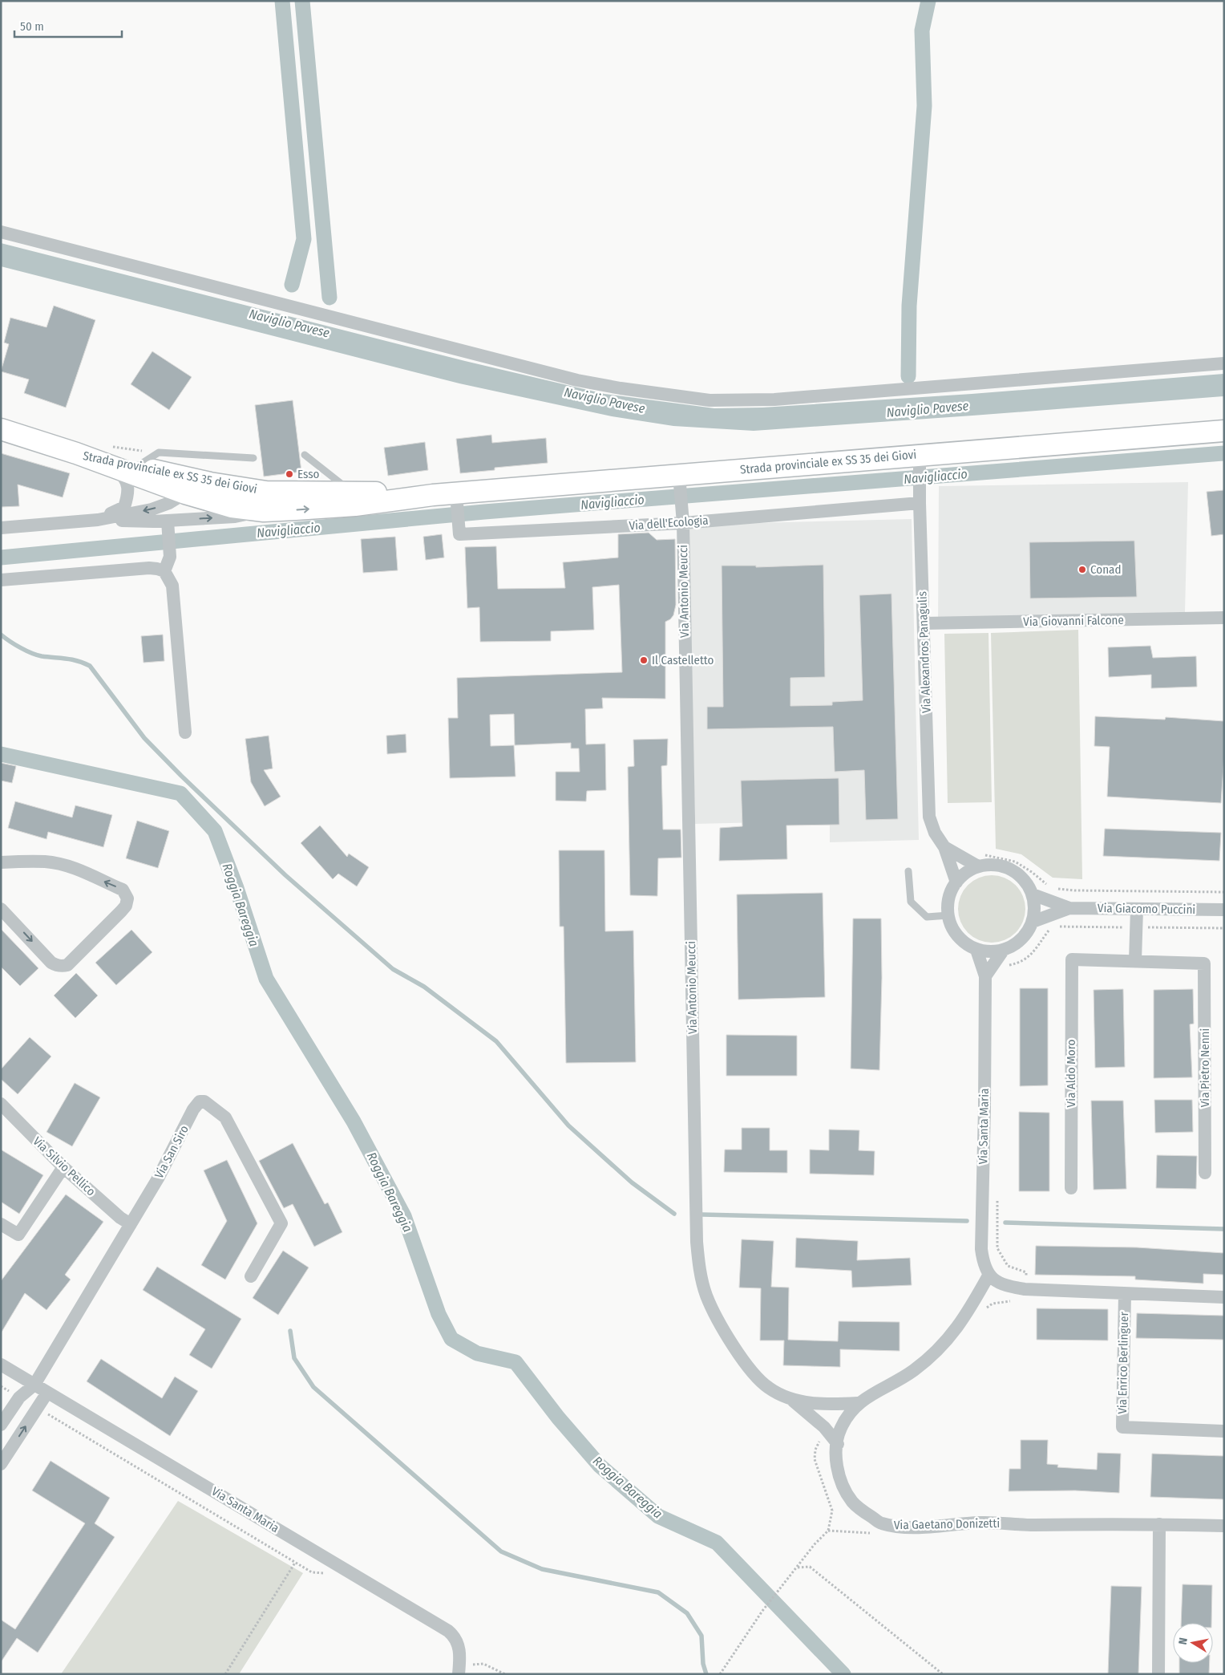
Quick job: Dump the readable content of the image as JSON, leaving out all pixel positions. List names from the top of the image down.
{
  "streets": {
    "main road": ["Strada provinciale ex SS 35 dei Giovi"],
    "street": [
      "Via dell'Ecologia",
      "Via Antonio Meucci",
      "Via Giovanni Falcone",
      "Via Alexandros Panagulis",
      "Via Giacomo Puccini",
      "Via Pietro Nenni",
      "Via Aldo Moro",
      "Via Santa Maria",
      "Via San Siro",
      "Via Silvio Pellico",
      "Via Enrico Berlinguer",
      "Via Gaetano Donizetti"
    ]
  },
  "crossings": [
    ["Strada provinciale ex SS 35 dei Giovi", "Via dell'Ecologia"],
    ["Strada provinciale ex SS 35 dei Giovi", "Via Antonio Meucci"],
    ["Strada provinciale ex SS 35 dei Giovi", "Via Alexandros Panagulis"],
    ["Via dell'Ecologia", "Via Antonio Meucci"],
    ["Via dell'Ecologia", "Via Alexandros Panagulis"],
    ["Via Antonio Meucci", "Via Gaetano Donizetti"],
    ["Via Giovanni Falcone", "Via Alexandros Panagulis"],
    ["Via Alexandros Panagulis", "Via Giacomo Puccini"],
    ["Via Alexandros Panagulis", "Via Santa Maria"],
    ["Via Giacomo Puccini", "Via Santa Maria"],
    ["Via Pietro Nenni", "Via Aldo Moro"],
    ["Via Santa Maria", "Via San Siro"],
    ["Via Santa Maria", "Via Enrico Berlinguer"],
    ["Via Santa Maria", "Via Gaetano Donizetti"],
    ["Via San Siro", "Via Silvio Pellico"],
    ["Via Enrico Berlinguer", "Via Gaetano Donizetti"]
  ],
  "water": ["Naviglio Pavese", "Navigliaccio", "Roggia Bareggia"],
  "places": ["Esso", "Conad", "Il Castelletto"],
  "scale_bar": "50 m",
  "north": "left"
}
